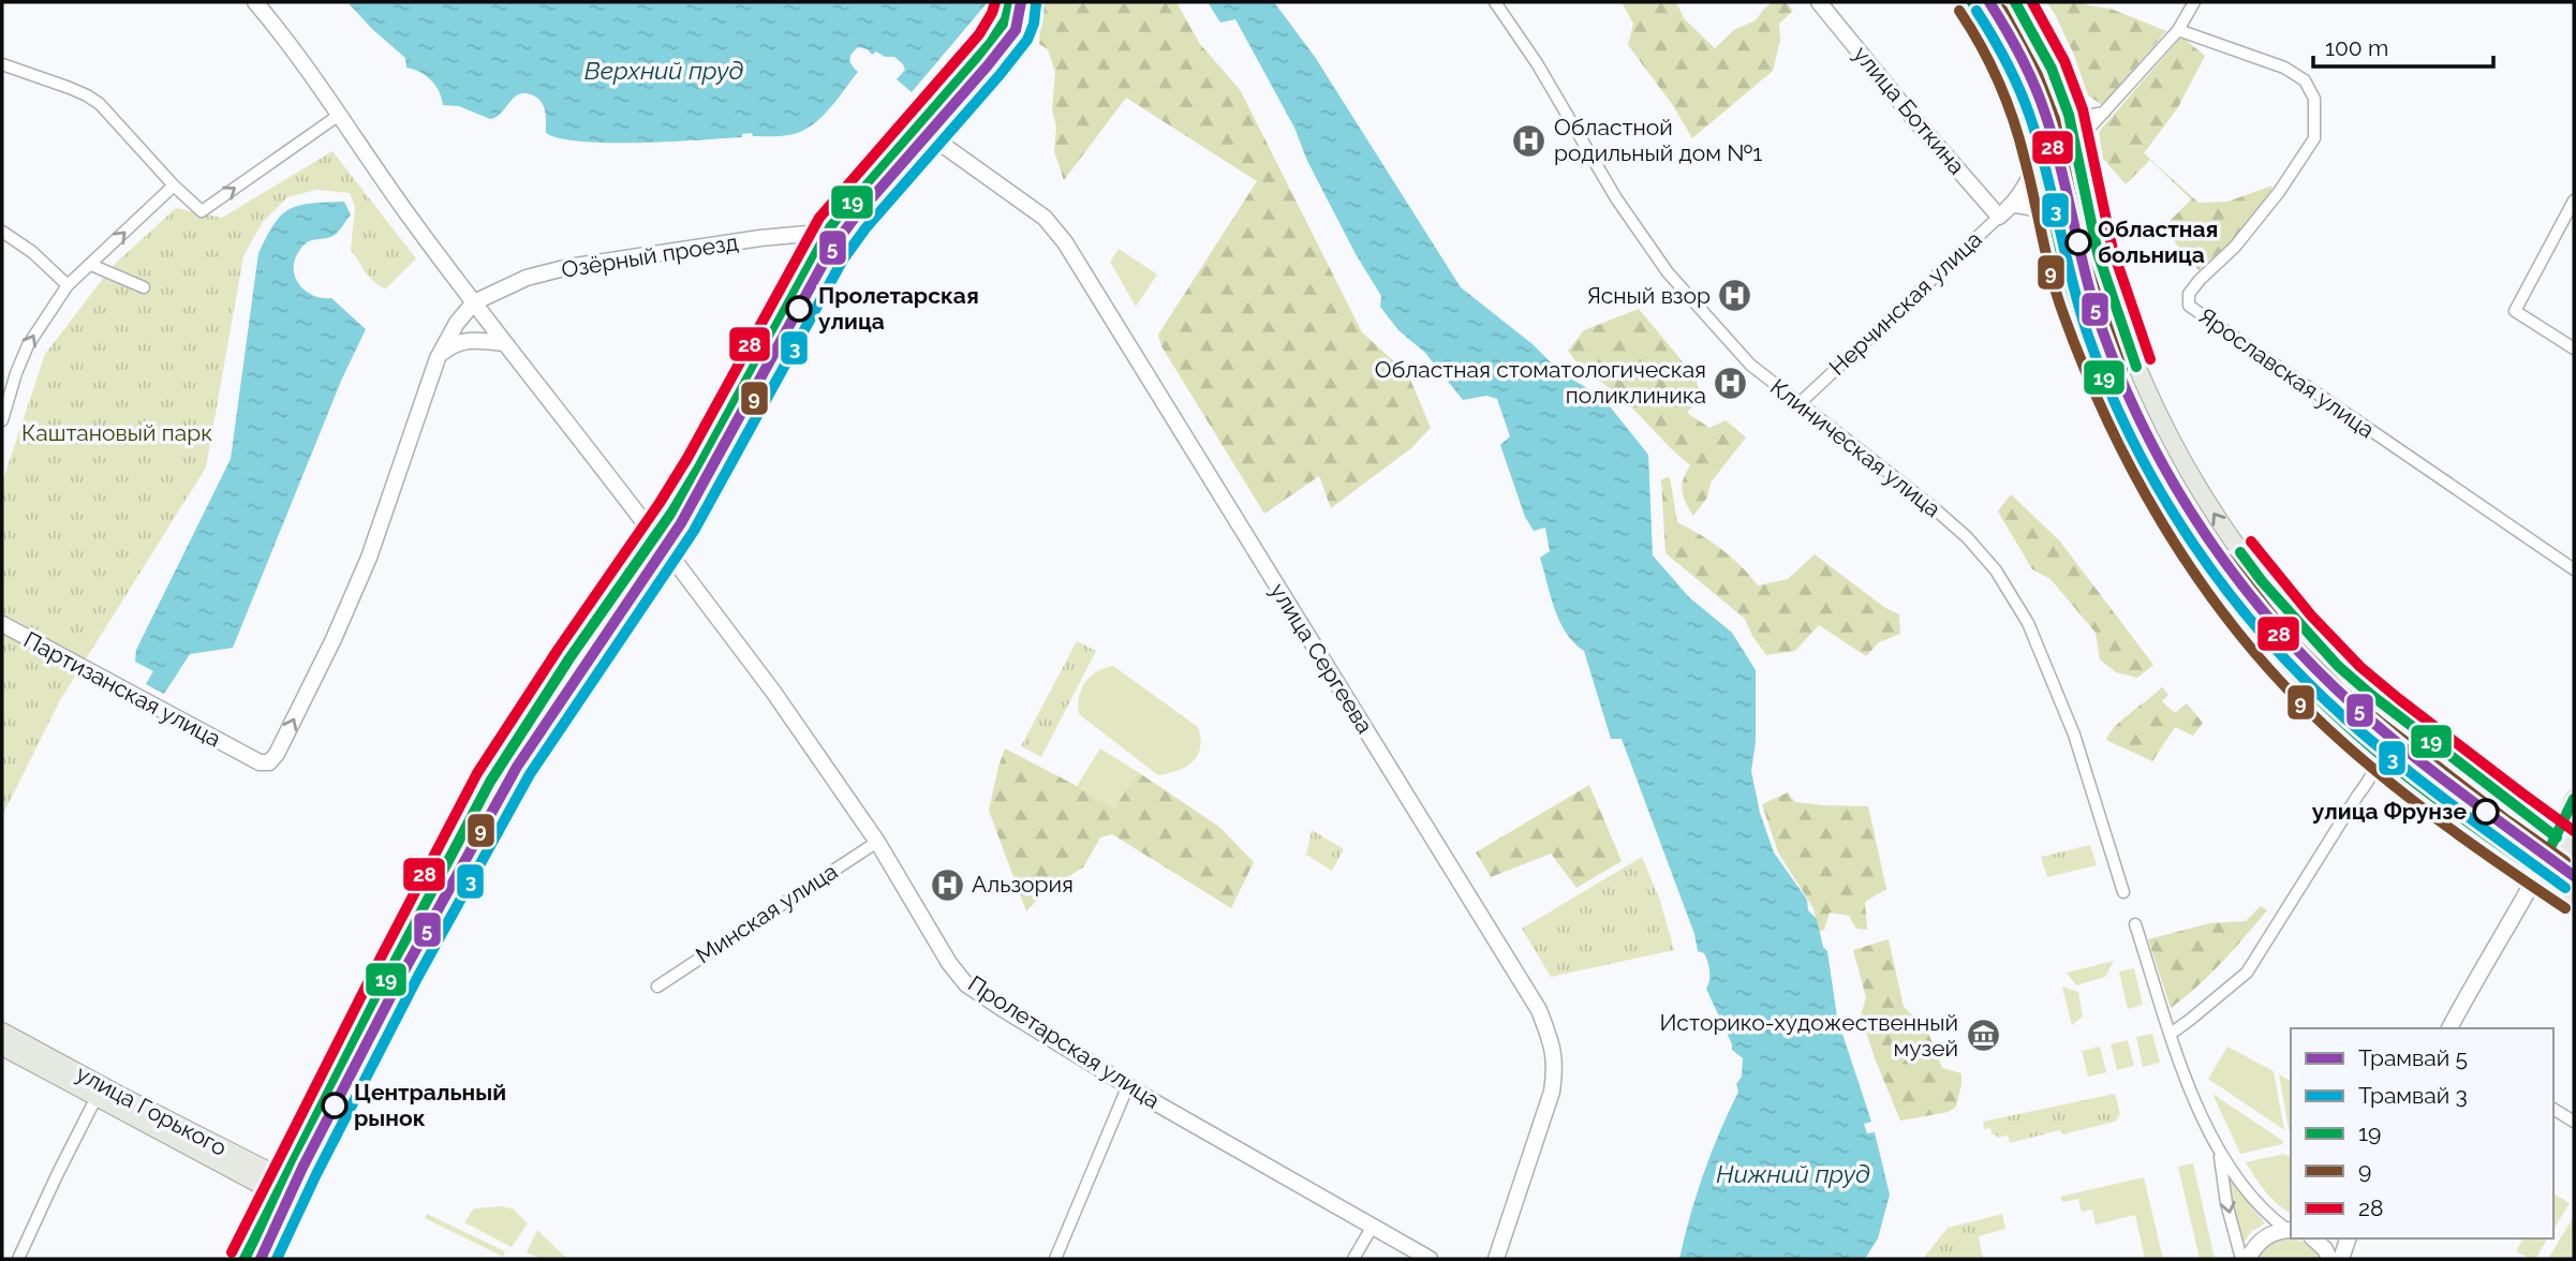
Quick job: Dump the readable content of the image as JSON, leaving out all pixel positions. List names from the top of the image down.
{
  "streets": {
    "main road": [
      "улица Боткина",
      "Озёрный проезд",
      "Нерчинская улица",
      "улица Сергеева",
      "Партизанская улица",
      "Пролетарская улица",
      "улица Горького"
    ],
    "street": ["Ярославская улица", "Клиническая улица", "Минская улица"]
  },
  "crossings": [
    ["улица Боткина", "Нерчинская улица"],
    ["Озёрный проезд", "Пролетарская улица"],
    ["Нерчинская улица", "Клиническая улица"],
    ["Минская улица", "Пролетарская улица"]
  ],
  "water": ["Верхний пруд", "Нижний пруд"],
  "parks": ["Каштановый парк"],
  "places": {
    "hospital": [
      "Областной родильный дом №1",
      "Ясный взор",
      "Областная стоматологическая поликлиника",
      "Альзория"
    ],
    "other": [
      "Областная больница",
      "Пролетарская улица",
      "улица Фрунзе",
      "Центральный рынок"
    ],
    "museum": ["Историко-художественный музей"]
  },
  "lines": [
    "tram line 5",
    "transit line 19",
    "transit line 28",
    "tram line 3",
    "transit line 9"
  ],
  "legend": [
    "Трамвай 5",
    "Трамвай 3",
    "19",
    "9",
    "28"
  ],
  "scale_bar": "100 m"
}
